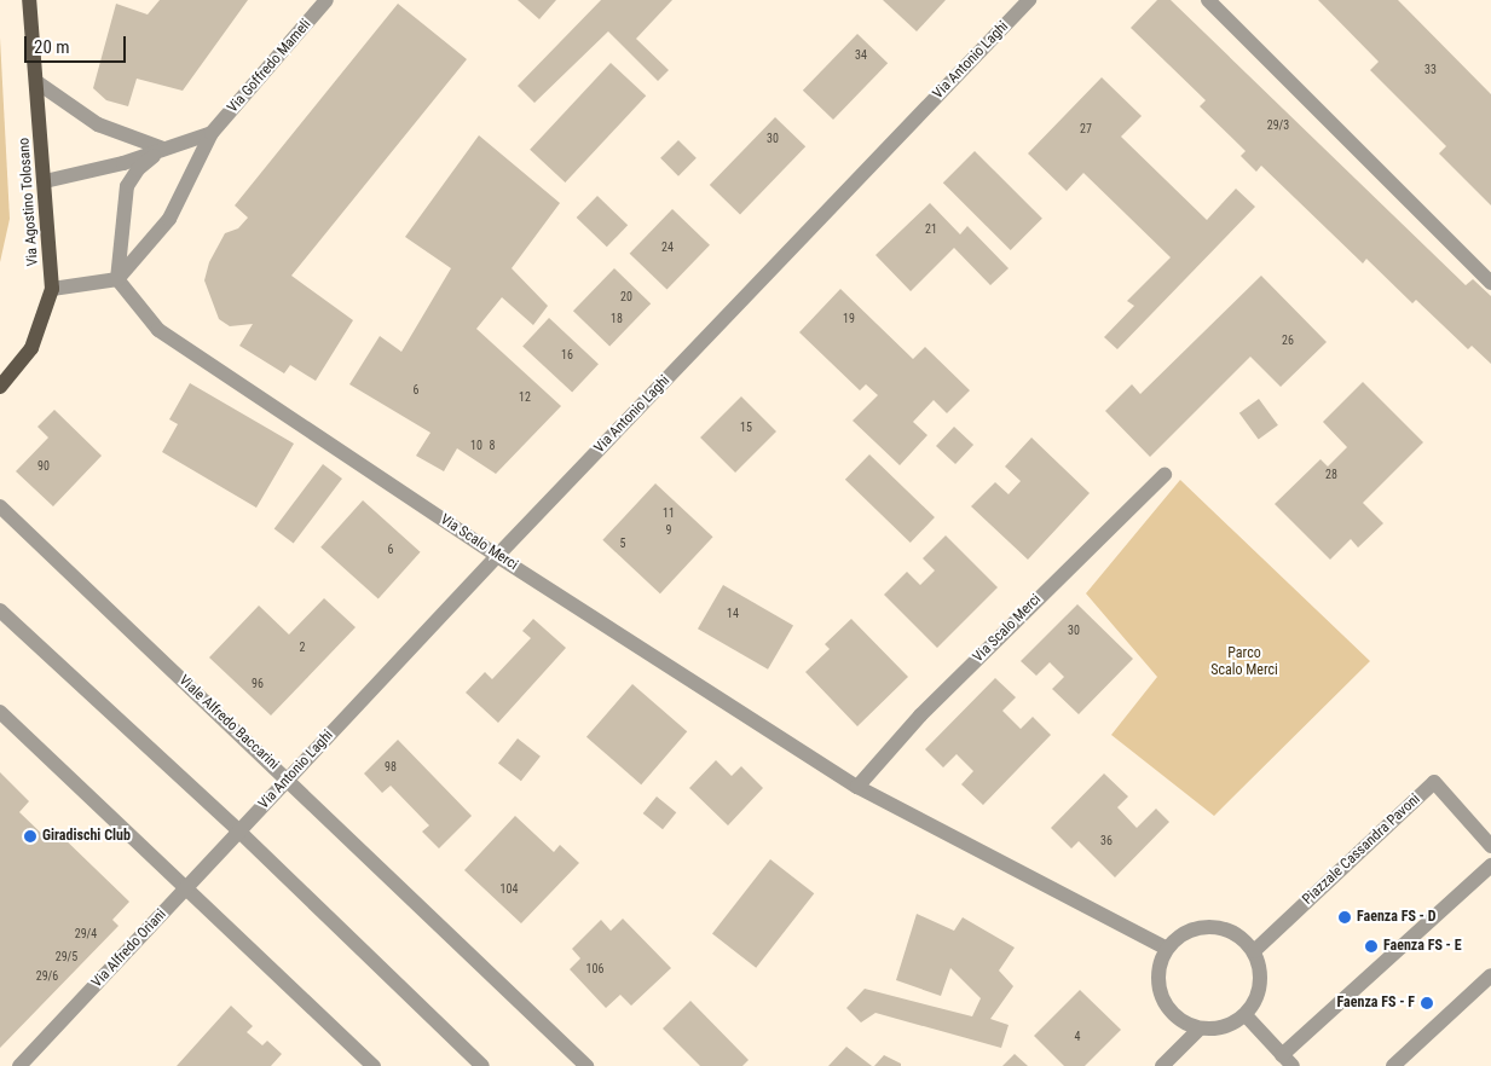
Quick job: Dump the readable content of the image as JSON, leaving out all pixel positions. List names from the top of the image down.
{
  "streets": {
    "main road": ["Via Agostino Tolosano"],
    "street": [
      "Via Antonio Laghi",
      "Via Goffredo Mameli",
      "Via Scalo Merci",
      "Viale Alfredo Baccarini",
      "Piazzale Cassandra Pavoni",
      "Via Alfredo Oriani"
    ]
  },
  "crossings": [
    ["Via Antonio Laghi", "Via Scalo Merci"],
    ["Via Antonio Laghi", "Viale Alfredo Baccarini"],
    ["Via Antonio Laghi", "Via Alfredo Oriani"],
    ["Via Goffredo Mameli", "Via Scalo Merci"],
    ["Via Scalo Merci", "Piazzale Cassandra Pavoni"]
  ],
  "parks": ["Parco Scalo Merci"],
  "places": [
    "Giradischi Club",
    "Faenza FS - D",
    "Faenza FS - E",
    "Faenza FS - F"
  ],
  "house_numbers": [
    "34",
    "33",
    "29/3",
    "27",
    "30",
    "21",
    "24",
    "20",
    "18",
    "19",
    "26",
    "16",
    "6",
    "12",
    "15",
    "10",
    "8",
    "90",
    "28",
    "11",
    "9",
    "5",
    "6",
    "14",
    "30",
    "2",
    "96",
    "98",
    "36",
    "104",
    "29/4",
    "29/5",
    "106",
    "29/6",
    "4"
  ],
  "scale_bar": "20 m"
}
